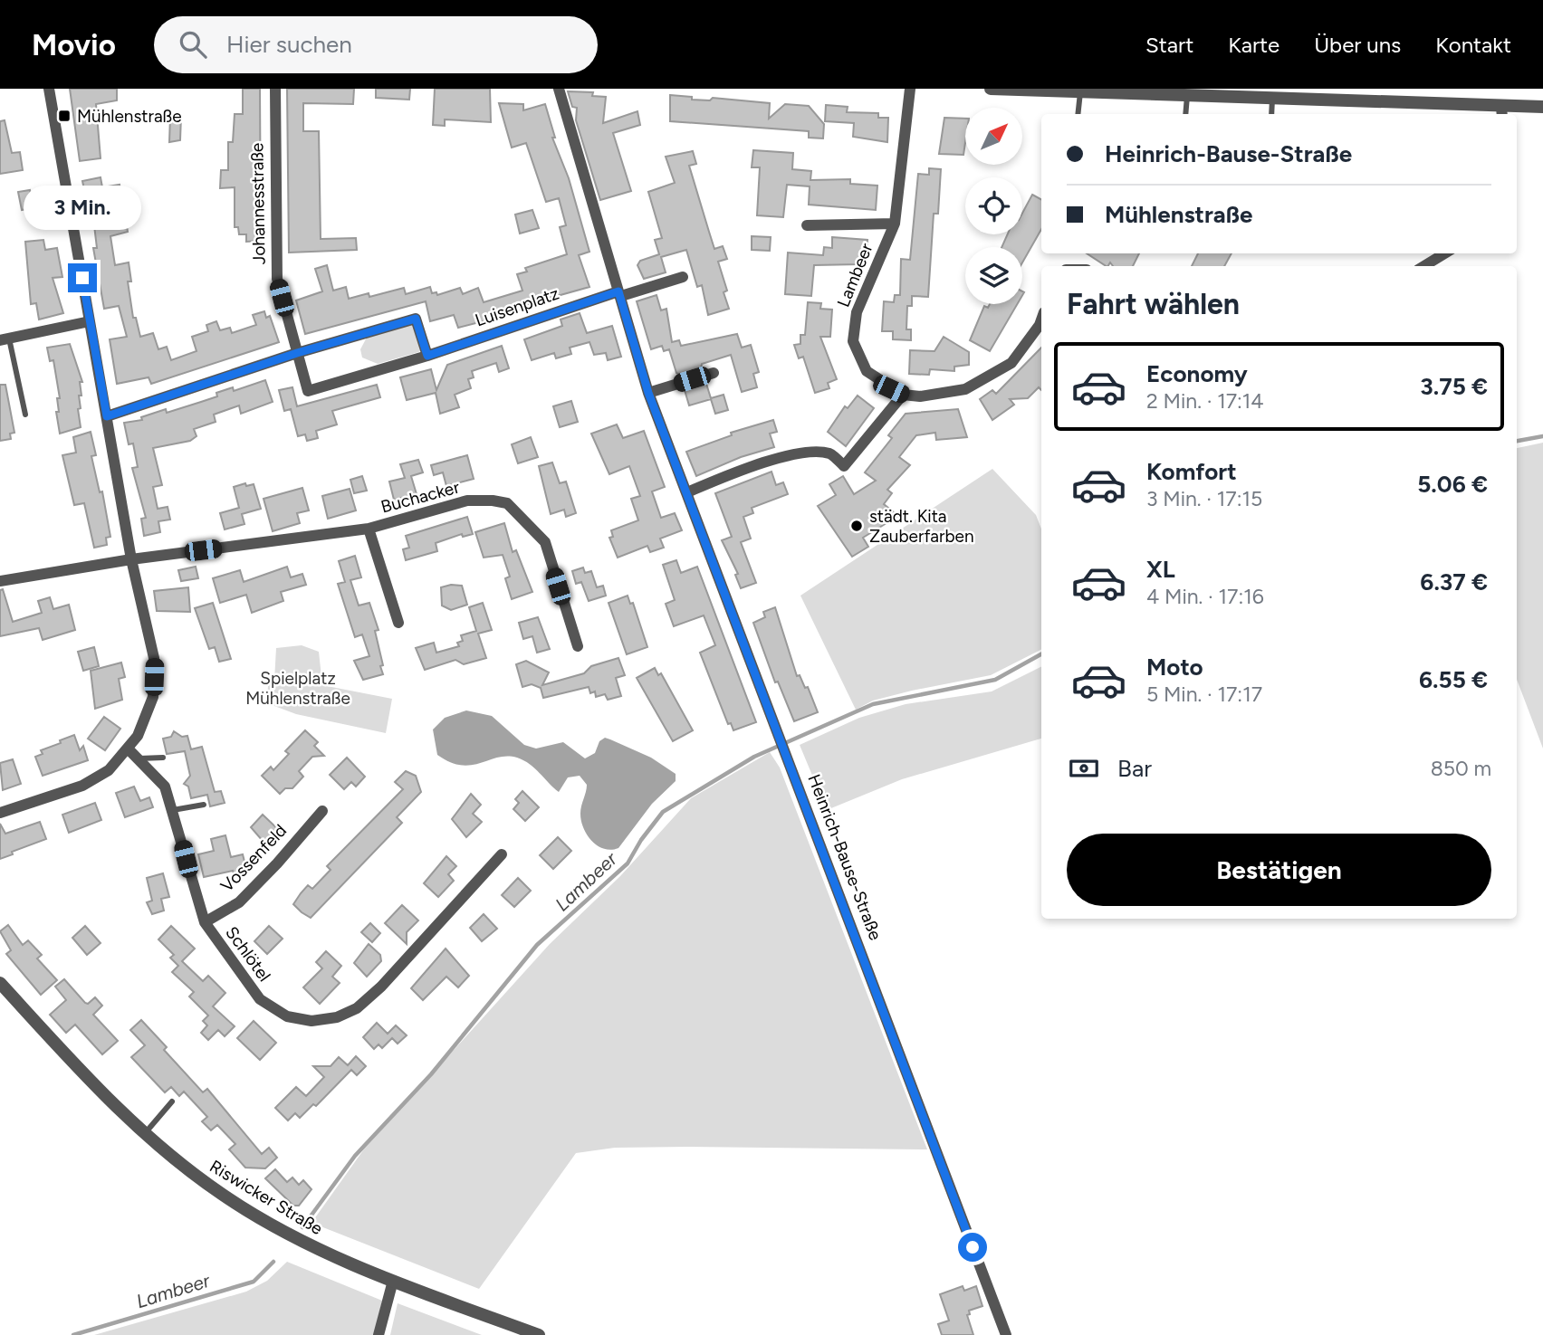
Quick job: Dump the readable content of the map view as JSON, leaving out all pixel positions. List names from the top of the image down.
{
  "streets": {
    "street": [
      "Johannesstraße",
      "Lambeer",
      "Luisenplatz",
      "Buchacker",
      "Heinrich-Bause-Straße",
      "Vossenfeld",
      "Schlötel",
      "Riswicker Straße"
    ]
  },
  "crossings": [
    ["Johannesstraße", "Luisenplatz"],
    ["Luisenplatz", "Heinrich-Bause-Straße"],
    ["Vossenfeld", "Schlötel"]
  ],
  "water": ["Lambeer"],
  "parks": ["Spielplatz Mühlenstraße"],
  "places": {
    "transit": ["Mühlenstraße"],
    "other": ["städt. Kita Zauberfarben"]
  },
  "north": "top right",
  "page": {
    "header": "Movio",
    "search": "Hier suchen",
    "nav": [
      "Start",
      "Karte",
      "Über uns",
      "Kontakt"
    ],
    "banner": ["Heinrich-Bause-Straße", "Mühlenstraße"],
    "bubble": "3 Min.",
    "heading": "Fahrt wählen",
    "list": [
      {
        "name": "Economy",
        "note": "2 Min. · 17:14",
        "value": "3.75 €"
      },
      {
        "name": "Komfort",
        "note": "3 Min. · 17:15",
        "value": "5.06 €"
      },
      {
        "name": "XL",
        "note": "4 Min. · 17:16",
        "value": "6.37 €"
      },
      {
        "name": "Moto",
        "note": "5 Min. · 17:17",
        "value": "6.55 €"
      }
    ],
    "pay": ["Bar", "850 m"],
    "buttons": "Bestätigen"
  }
}
